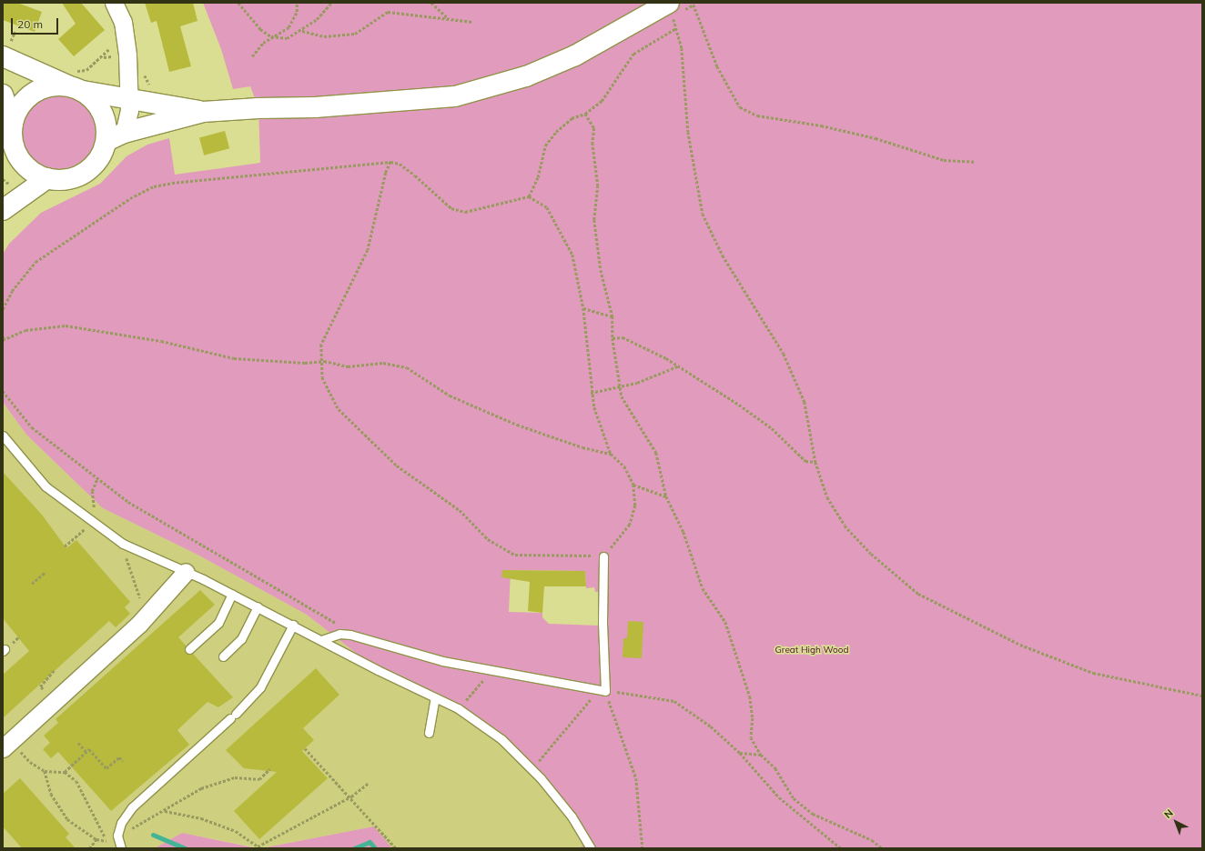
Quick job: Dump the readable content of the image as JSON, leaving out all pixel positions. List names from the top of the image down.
{
  "parks": ["Great High Wood"],
  "scale_bar": "20 m",
  "north": "top left"
}
